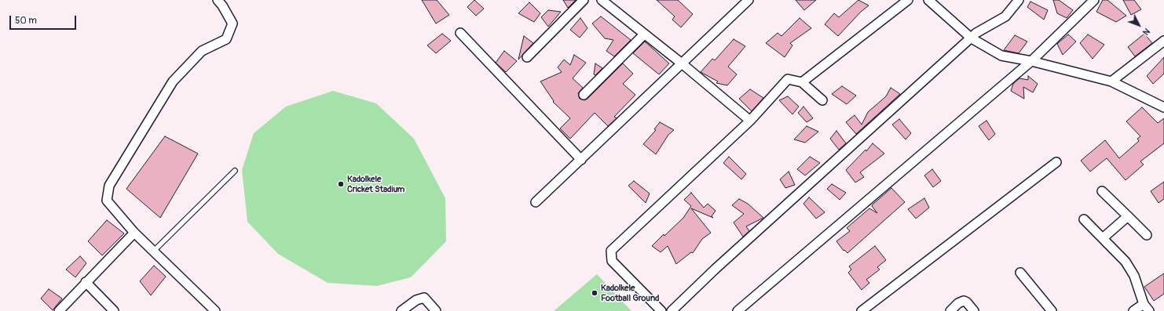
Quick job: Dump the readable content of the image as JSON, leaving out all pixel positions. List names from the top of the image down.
{
  "places": ["Kadolkele Cricket Stadium", "Kadolkele Football Ground"],
  "scale_bar": "50 m",
  "north": "bottom right"
}
